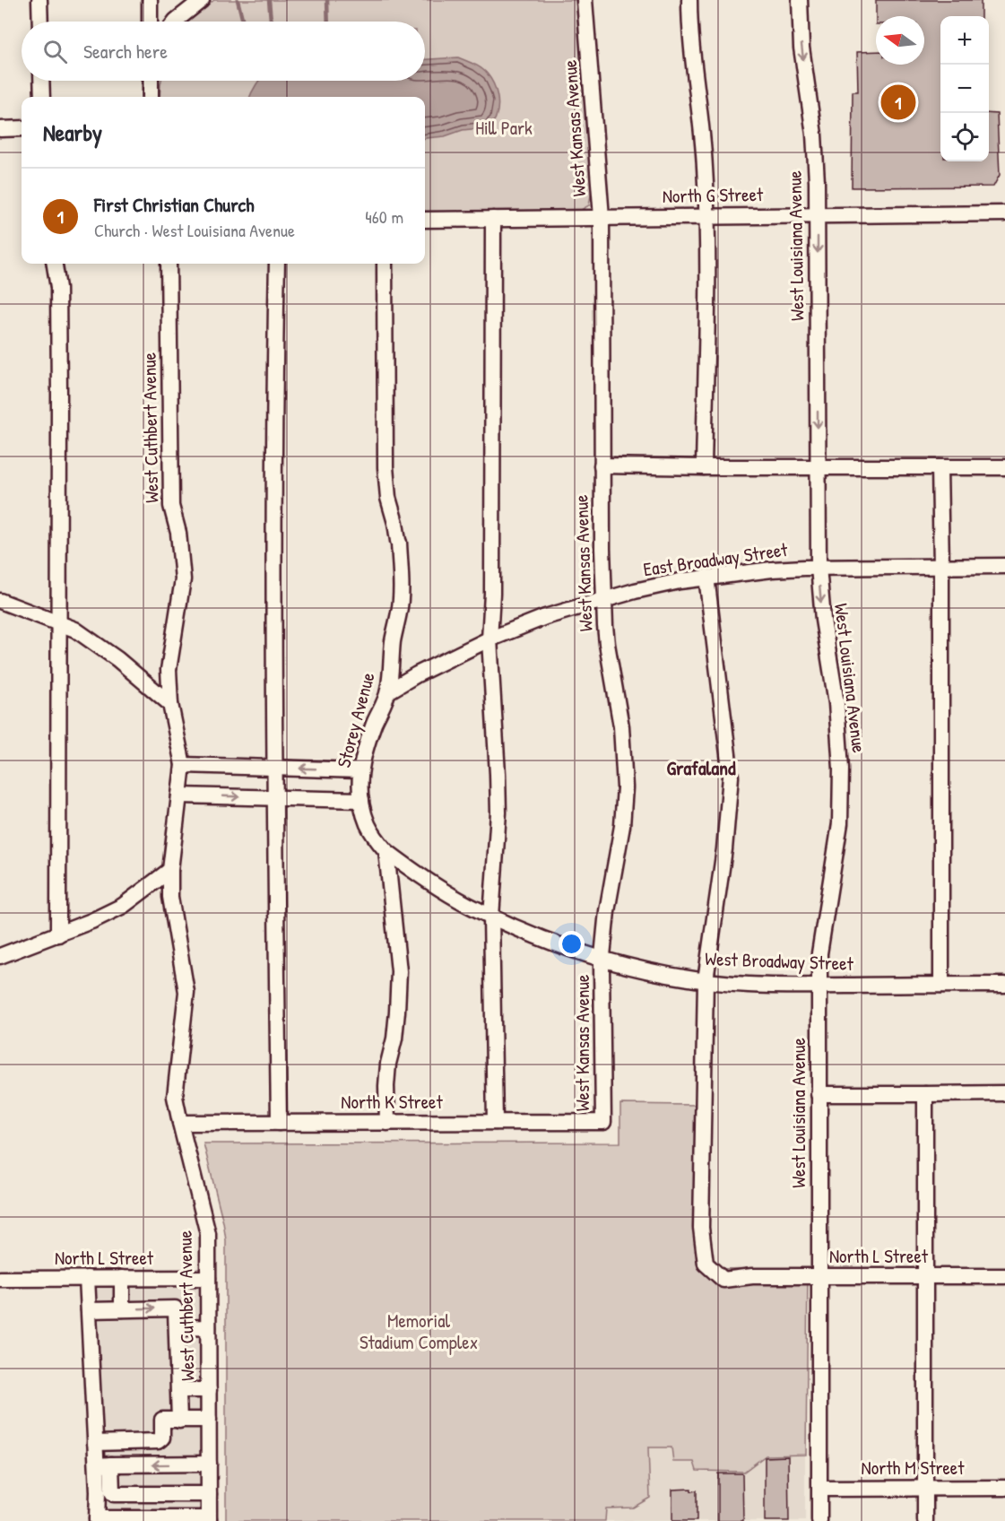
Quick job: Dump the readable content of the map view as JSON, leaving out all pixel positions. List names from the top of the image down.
{
  "streets": {
    "street": [
      "West Kansas Avenue",
      "North G Street",
      "West Louisiana Avenue",
      "West Cuthbert Avenue",
      "East Broadway Street",
      "Storey Avenue",
      "West Broadway Street",
      "North K Street",
      "North L Street",
      "North M Street"
    ]
  },
  "crossings": [
    ["West Kansas Avenue", "North G Street"],
    ["West Kansas Avenue", "East Broadway Street"],
    ["West Kansas Avenue", "West Broadway Street"],
    ["West Kansas Avenue", "North K Street"],
    ["North G Street", "West Louisiana Avenue"],
    ["West Louisiana Avenue", "East Broadway Street"],
    ["West Louisiana Avenue", "West Broadway Street"],
    ["West Louisiana Avenue", "North L Street"],
    ["West Louisiana Avenue", "North M Street"],
    ["West Cuthbert Avenue", "North K Street"],
    ["West Cuthbert Avenue", "North L Street"],
    ["East Broadway Street", "Storey Avenue"],
    ["East Broadway Street", "North L Street"],
    ["Storey Avenue", "West Broadway Street"],
    ["Storey Avenue", "North K Street"],
    ["West Broadway Street", "North L Street"]
  ],
  "districts": ["Grafaland"],
  "parks": ["Hill Park", "Memorial Stadium Complex"],
  "north": "left",
  "page": {
    "map_buttons": ["+", "−"],
    "search": "Search here",
    "pins": "1",
    "heading": "Nearby",
    "list": [
      {
        "mark": "1",
        "name": "First Christian Church",
        "note": "Church · West Louisiana Avenue",
        "value": "460 m"
      }
    ]
  }
}
